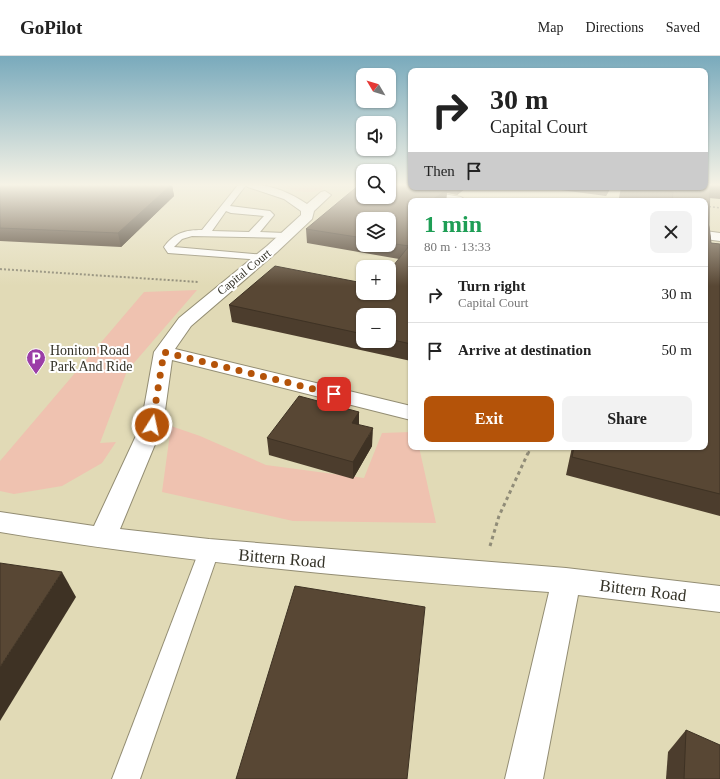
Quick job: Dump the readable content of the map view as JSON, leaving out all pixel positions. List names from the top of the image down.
{
  "streets": {
    "street": ["Capital Court", "Bittern Road"]
  },
  "crossings": [
    ["Capital Court", "Bittern Road"]
  ],
  "places": {
    "parking": ["Honiton Road Park And Ride"]
  },
  "north": "top left",
  "page": {
    "header": "GoPilot",
    "nav": ["Map", "Directions", "Saved"],
    "map_buttons": ["+", "−"],
    "turn": ["30 m", "Capital Court"],
    "then": "Then",
    "heading": ["1 min", "80 m · 13:33"],
    "list": [
      {
        "name": "Turn right",
        "note": "Capital Court",
        "value": "30 m"
      },
      {
        "name": "Arrive at destination",
        "value": "50 m"
      }
    ],
    "buttons": ["Exit", "Share"]
  }
}
